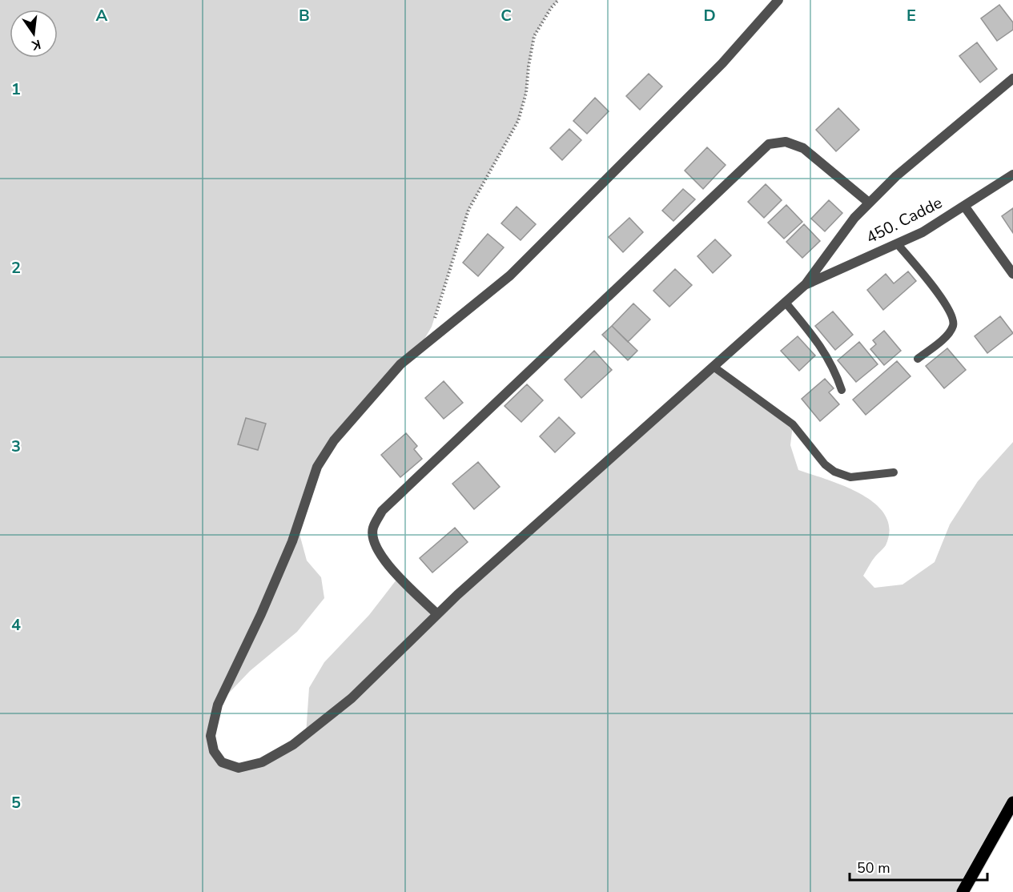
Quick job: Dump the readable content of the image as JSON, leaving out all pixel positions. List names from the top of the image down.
{
  "streets": {
    "street": ["450. Cadde"]
  },
  "scale_bar": "50 m",
  "north": "bottom",
  "grid": {
    "columns": [
      "A",
      "B",
      "C",
      "D",
      "E"
    ],
    "rows": [
      "1",
      "2",
      "3",
      "4",
      "5"
    ]
  }
}
